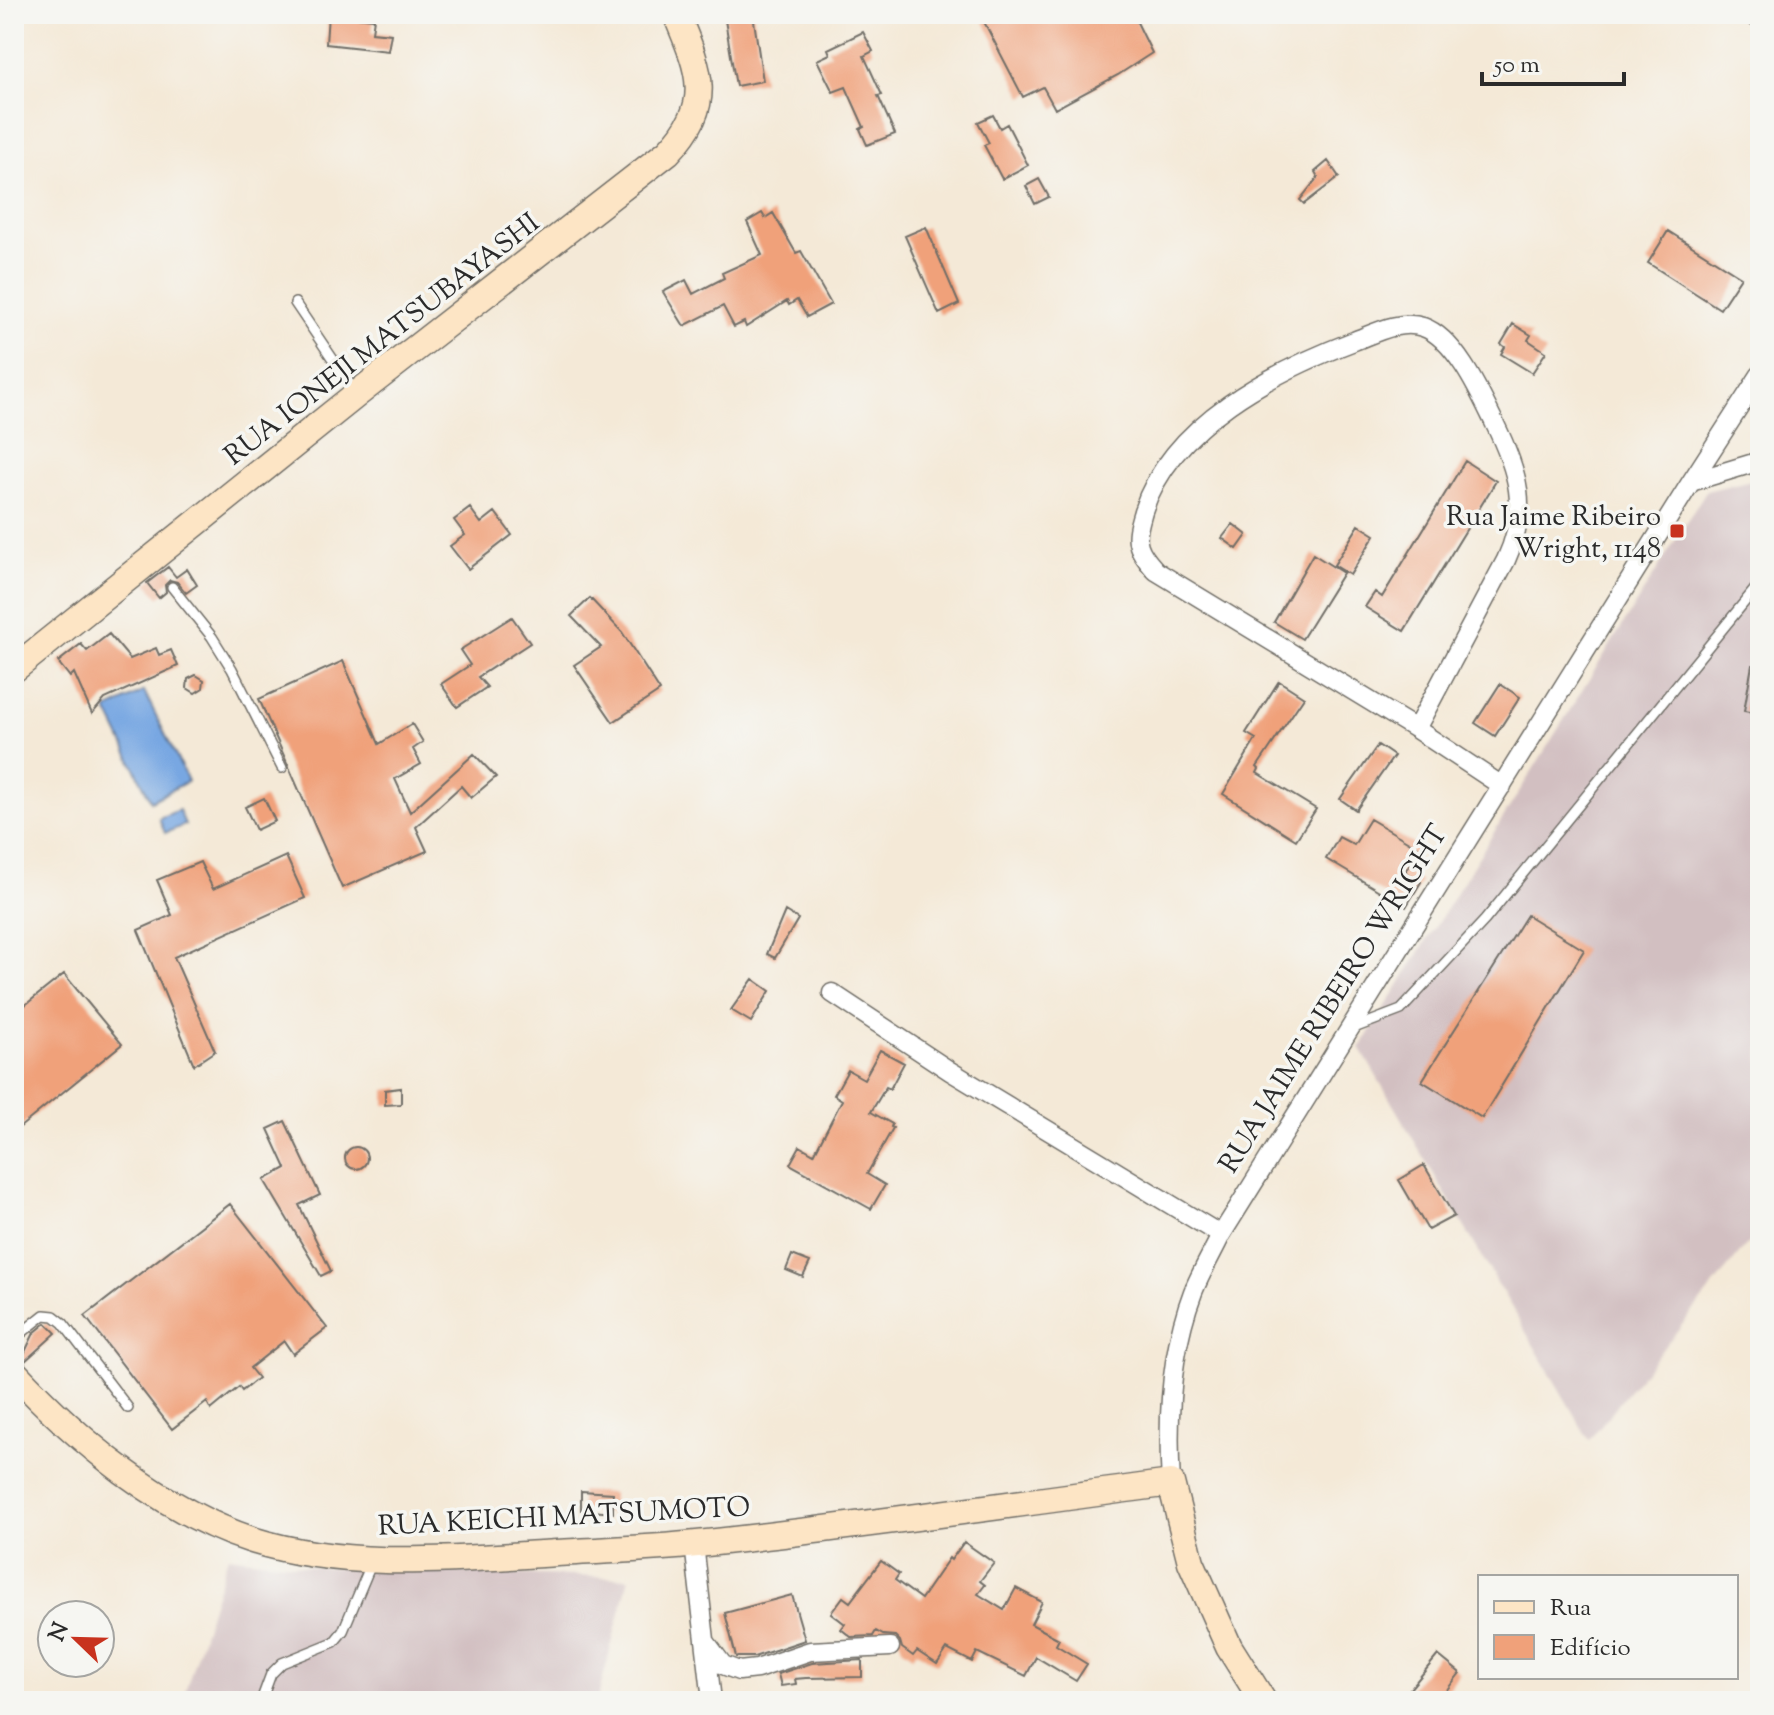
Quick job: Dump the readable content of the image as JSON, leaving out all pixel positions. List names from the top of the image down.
{
  "streets": {
    "main road": ["RUA IONEJI MATSUBAYASHI", "RUA JAIME RIBEIRO WRIGHT", "RUA KEICHI MATSUMOTO"]
  },
  "crossings": [
    ["RUA JAIME RIBEIRO WRIGHT", "RUA KEICHI MATSUMOTO"]
  ],
  "places": {
    "transit": ["Rua Jaime Ribeiro Wright, 1148"]
  },
  "legend": ["Rua", "Edifício"],
  "scale_bar": "50 m",
  "north": "top left"
}
